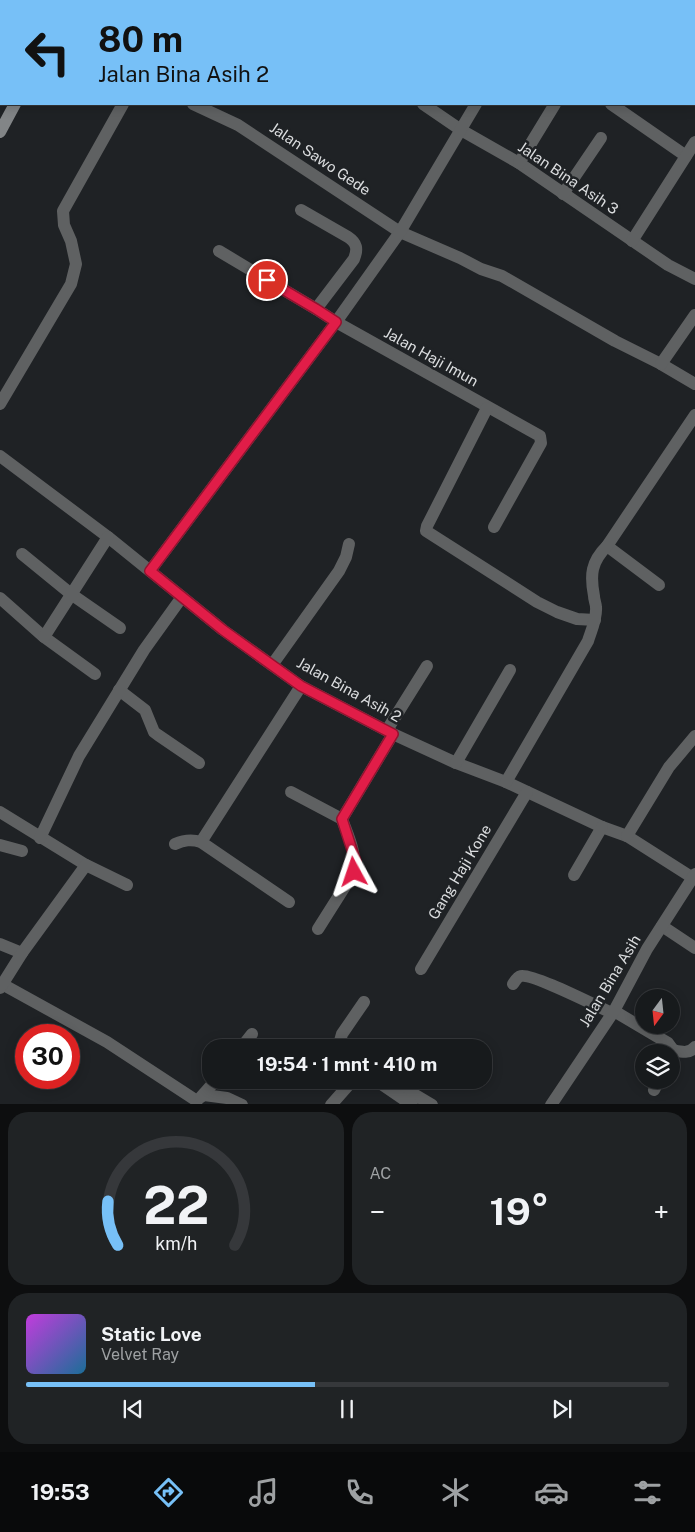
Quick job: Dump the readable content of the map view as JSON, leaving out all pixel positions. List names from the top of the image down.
{
  "streets": {
    "street": [
      "Jalan Sawo Gede",
      "Jalan Bina Asih 3",
      "Jalan Haji Imun",
      "Jalan Bina Asih 2",
      "Gang Haji Kone",
      "Jalan Bina Asih"
    ]
  },
  "crossings": [
    ["Jalan Bina Asih 2", "Gang Haji Kone"],
    ["Jalan Bina Asih 2", "Jalan Bina Asih"]
  ],
  "north": "bottom",
  "page": {
    "turn": ["80 m", "Jalan Bina Asih 2"],
    "limit": "30",
    "trip": "19:54 · 1 mnt · 410 m",
    "tile": "AC",
    "heat": ["−", "19°", "+"],
    "song": ["Static Love", "Velvet Ray"],
    "tabs": "19:53",
    "gauge": ["22", "km/h"]
  }
}
